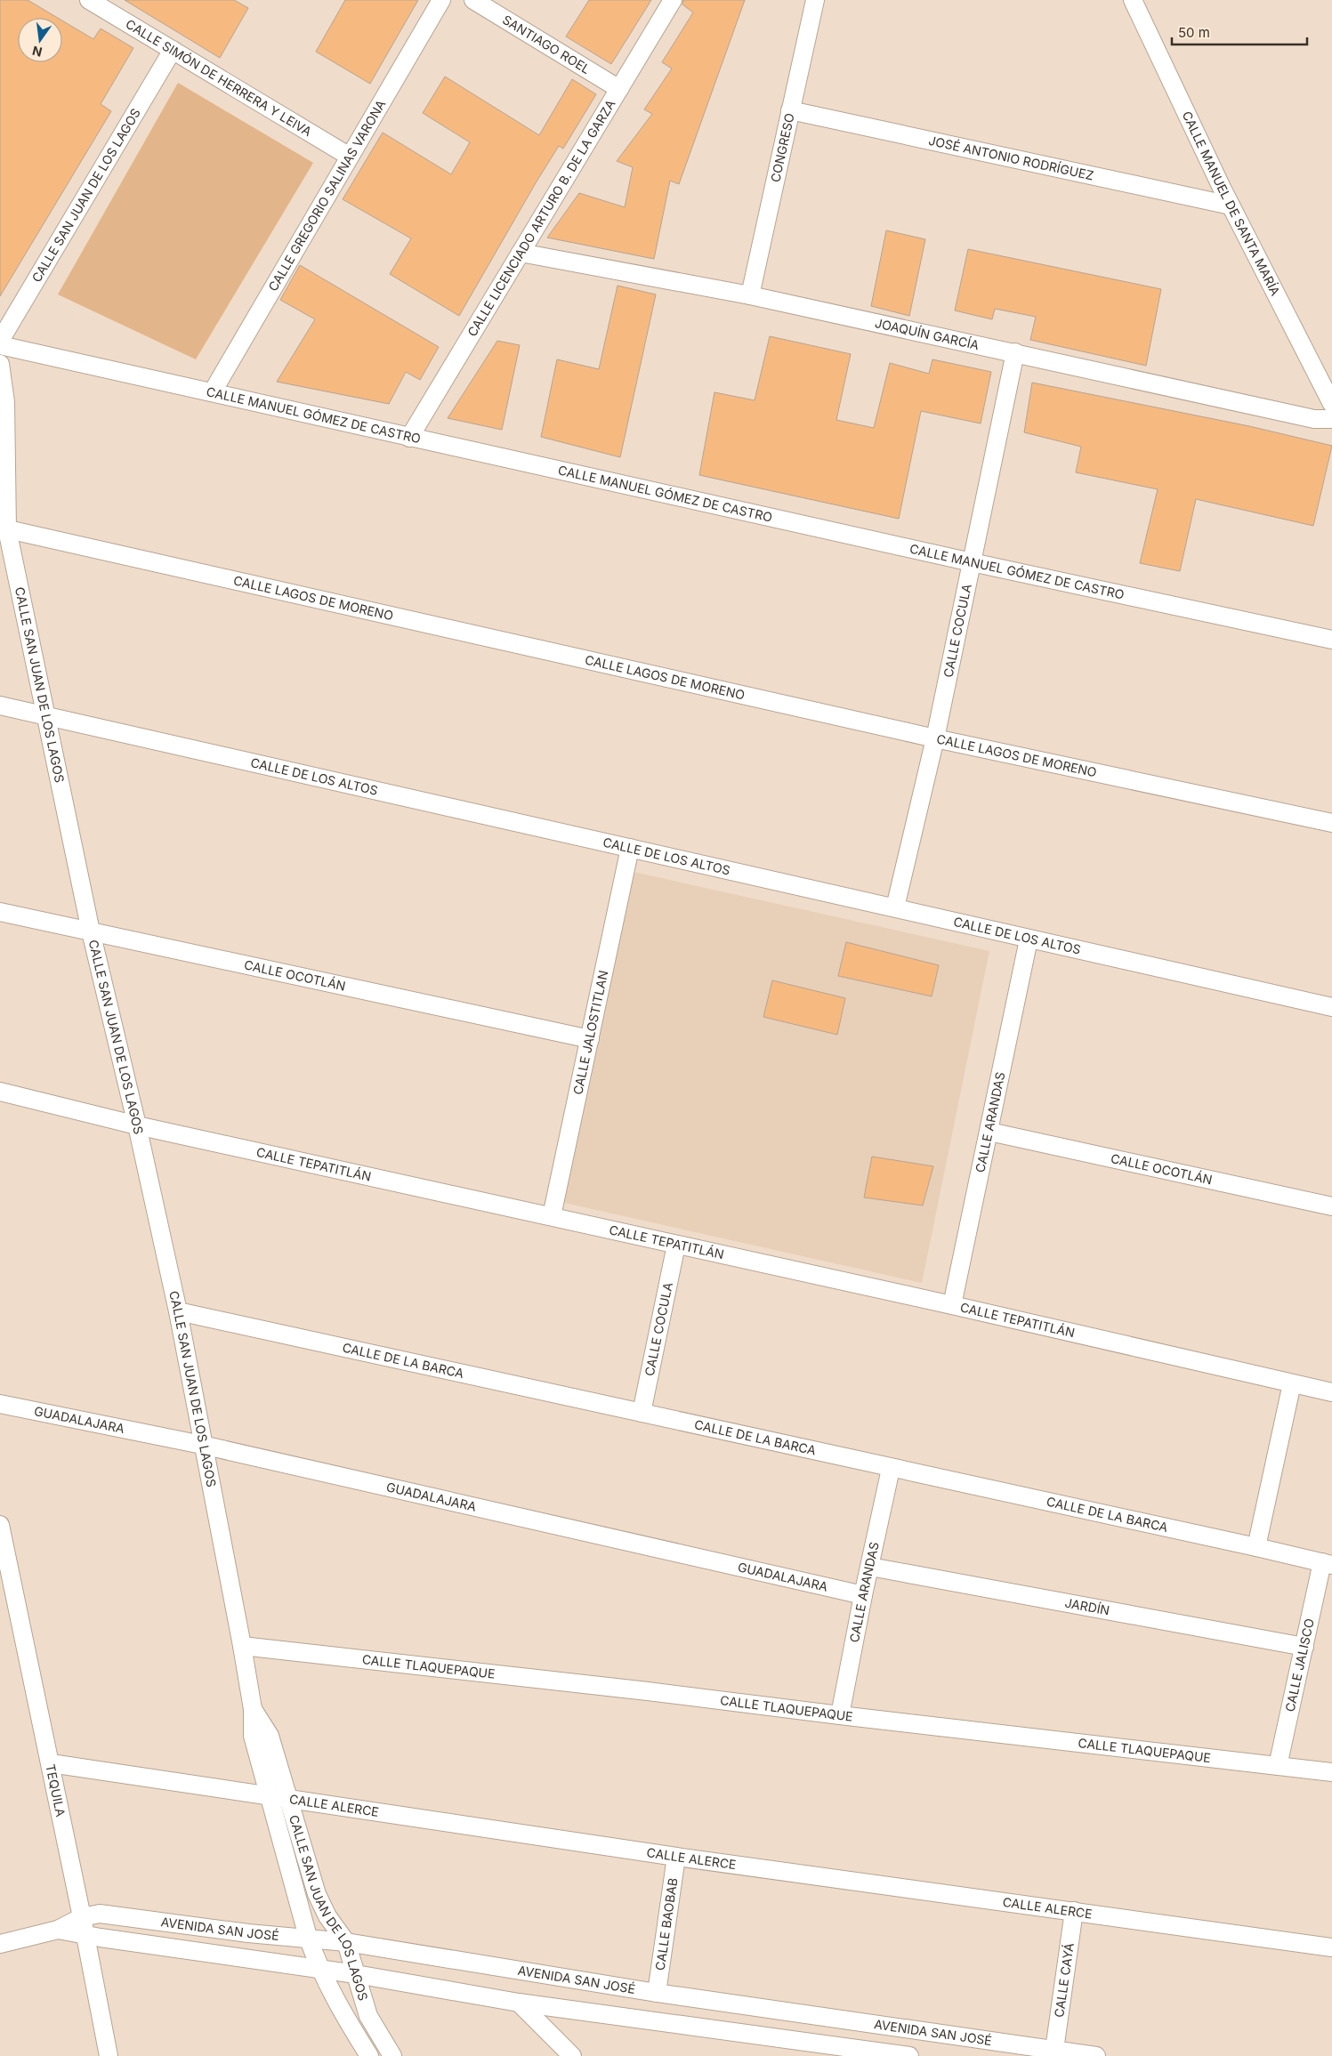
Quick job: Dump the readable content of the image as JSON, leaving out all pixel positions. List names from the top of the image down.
{
  "streets": {
    "street": [
      "SANTIAGO ROEL",
      "CALLE SIMÓN DE HERRERA Y LEIVA",
      "CONGRESO",
      "JOSÉ ANTONIO RODRÍGUEZ",
      "CALLE SAN JUAN DE LOS LAGOS",
      "CALLE GREGORIO SALINAS VARONA",
      "CALLE MANUEL DE SANTA MARÍA",
      "CALLE LICENCIADO ARTURO B. DE LA GARZA",
      "JOAQUÍN GARCÍA",
      "CALLE MANUEL GÓMEZ DE CASTRO",
      "CALLE LAGOS DE MORENO",
      "CALLE COCULA",
      "CALLE DE LOS ALTOS",
      "CALLE OCOTLÁN",
      "CALLE JALOSTITLAN",
      "CALLE ARANDAS",
      "CALLE TEPATITLÁN",
      "CALLE DE LA BARCA",
      "GUADALAJARA",
      "JARDÍN",
      "CALLE JALISCO",
      "CALLE TLAQUEPAQUE",
      "TEQUILA",
      "CALLE ALERCE",
      "CALLE BAOBAB",
      "AVENIDA SAN JOSÉ",
      "CALLE CAYÁ"
    ]
  },
  "crossings": [
    ["SANTIAGO ROEL", "CALLE LICENCIADO ARTURO B. DE LA GARZA"],
    ["CALLE SIMÓN DE HERRERA Y LEIVA", "CALLE SAN JUAN DE LOS LAGOS"],
    ["CALLE SIMÓN DE HERRERA Y LEIVA", "CALLE GREGORIO SALINAS VARONA"],
    ["CONGRESO", "JOSÉ ANTONIO RODRÍGUEZ"],
    ["CONGRESO", "JOAQUÍN GARCÍA"],
    ["JOSÉ ANTONIO RODRÍGUEZ", "CALLE MANUEL DE SANTA MARÍA"],
    ["CALLE SAN JUAN DE LOS LAGOS", "CALLE LAGOS DE MORENO"],
    ["CALLE SAN JUAN DE LOS LAGOS", "CALLE DE LOS ALTOS"],
    ["CALLE SAN JUAN DE LOS LAGOS", "CALLE OCOTLÁN"],
    ["CALLE SAN JUAN DE LOS LAGOS", "CALLE TEPATITLÁN"],
    ["CALLE SAN JUAN DE LOS LAGOS", "CALLE DE LA BARCA"],
    ["CALLE SAN JUAN DE LOS LAGOS", "GUADALAJARA"],
    ["CALLE SAN JUAN DE LOS LAGOS", "CALLE TLAQUEPAQUE"],
    ["CALLE SAN JUAN DE LOS LAGOS", "CALLE ALERCE"],
    ["CALLE SAN JUAN DE LOS LAGOS", "AVENIDA SAN JOSÉ"],
    ["CALLE GREGORIO SALINAS VARONA", "CALLE MANUEL GÓMEZ DE CASTRO"],
    ["CALLE LICENCIADO ARTURO B. DE LA GARZA", "JOAQUÍN GARCÍA"],
    ["CALLE LICENCIADO ARTURO B. DE LA GARZA", "CALLE MANUEL GÓMEZ DE CASTRO"],
    ["JOAQUÍN GARCÍA", "CALLE COCULA"],
    ["CALLE MANUEL GÓMEZ DE CASTRO", "CALLE COCULA"],
    ["CALLE LAGOS DE MORENO", "CALLE COCULA"],
    ["CALLE COCULA", "CALLE DE LOS ALTOS"],
    ["CALLE COCULA", "CALLE TEPATITLÁN"],
    ["CALLE COCULA", "CALLE DE LA BARCA"],
    ["CALLE DE LOS ALTOS", "CALLE JALOSTITLAN"],
    ["CALLE DE LOS ALTOS", "CALLE ARANDAS"],
    ["CALLE OCOTLÁN", "CALLE JALOSTITLAN"],
    ["CALLE OCOTLÁN", "CALLE ARANDAS"],
    ["CALLE JALOSTITLAN", "CALLE TEPATITLÁN"],
    ["CALLE ARANDAS", "CALLE TEPATITLÁN"],
    ["CALLE ARANDAS", "CALLE DE LA BARCA"],
    ["CALLE ARANDAS", "GUADALAJARA"],
    ["CALLE ARANDAS", "JARDÍN"],
    ["CALLE ARANDAS", "CALLE TLAQUEPAQUE"],
    ["CALLE DE LA BARCA", "CALLE JALISCO"],
    ["JARDÍN", "CALLE JALISCO"],
    ["CALLE JALISCO", "CALLE TLAQUEPAQUE"],
    ["TEQUILA", "CALLE ALERCE"],
    ["TEQUILA", "AVENIDA SAN JOSÉ"],
    ["CALLE ALERCE", "CALLE BAOBAB"],
    ["CALLE ALERCE", "CALLE CAYÁ"],
    ["CALLE BAOBAB", "AVENIDA SAN JOSÉ"],
    ["AVENIDA SAN JOSÉ", "CALLE CAYÁ"]
  ],
  "scale_bar": "50 m",
  "north": "bottom"
}
